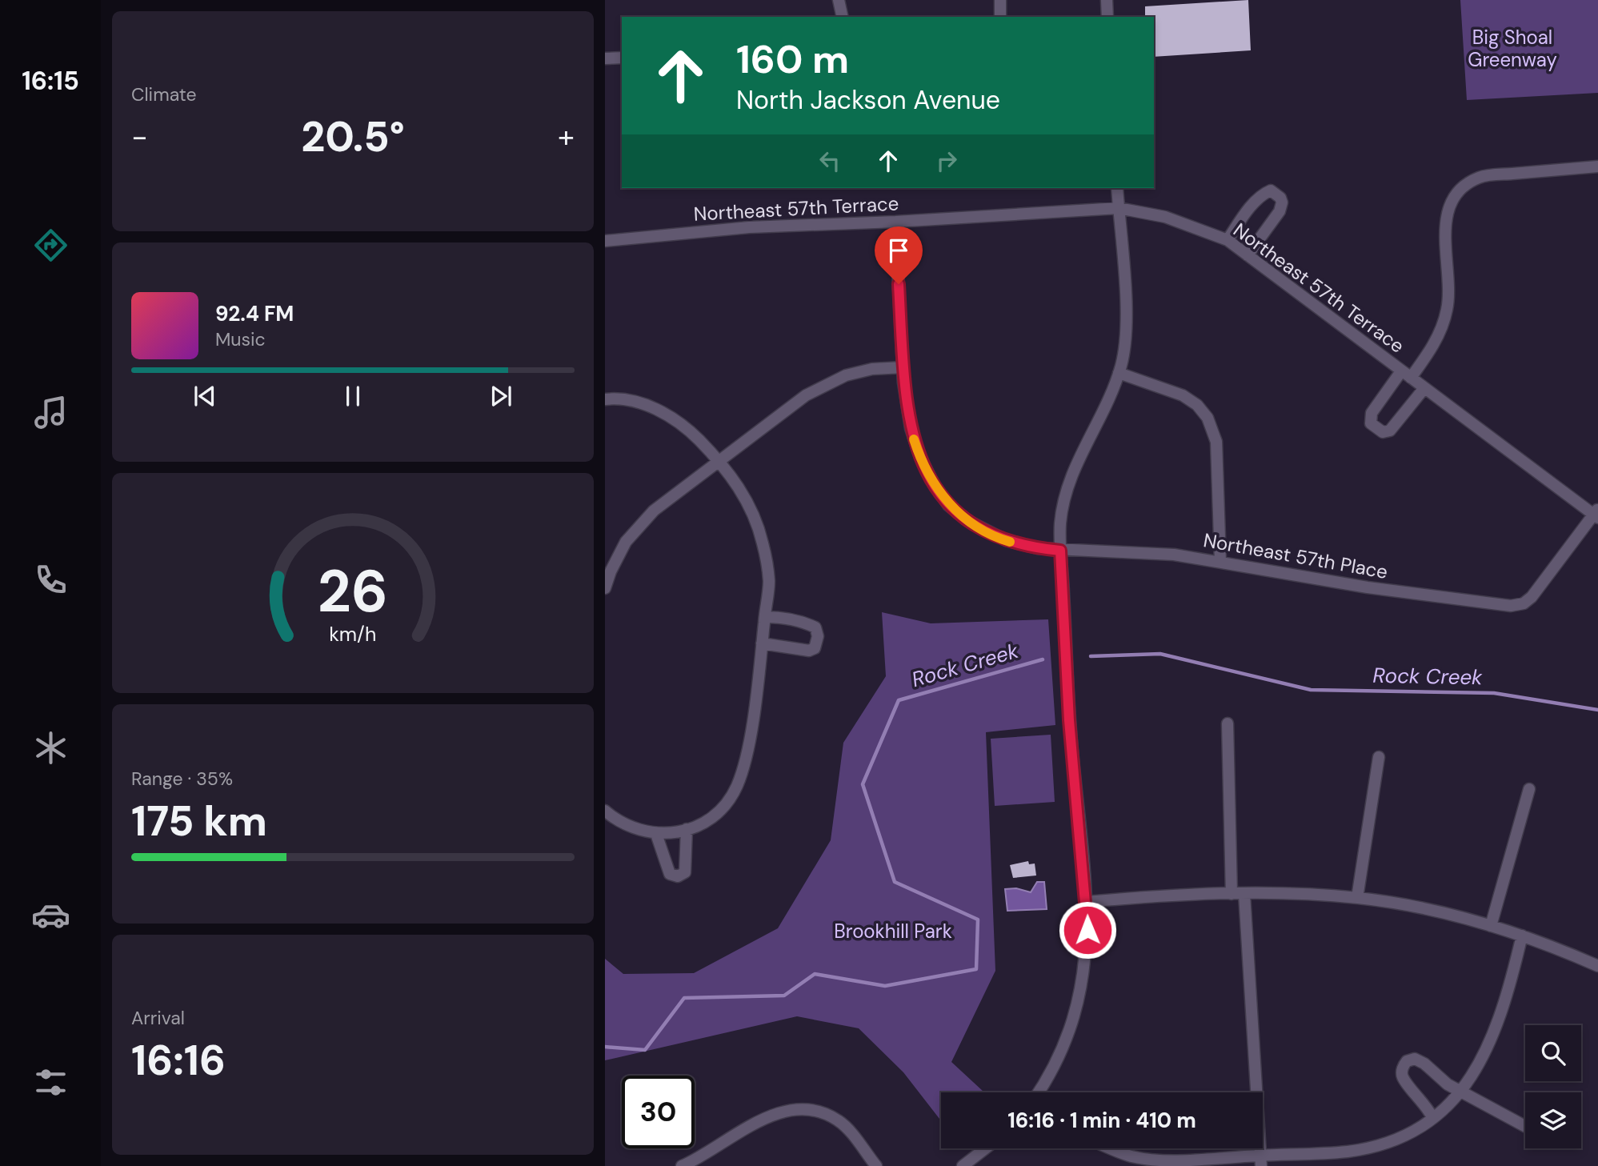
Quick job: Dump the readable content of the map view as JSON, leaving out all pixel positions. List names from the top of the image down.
{
  "streets": {
    "street": ["Northeast 57th Terrace", "Northeast 57th Place"]
  },
  "crossings": [
    ["Northeast 57th Terrace", "Northeast 57th Place"]
  ],
  "water": ["Rock Creek"],
  "parks": ["Big Shoal Greenway", "Brookhill Park"],
  "page": {
    "tabs": "16:15",
    "tile": [
      "Climate",
      ["Range · 35%", "175 km"],
      ["Arrival", "16:16"]
    ],
    "turn": ["160 m", "North Jackson Avenue"],
    "heat": ["−", "20.5°", "+"],
    "song": ["92.4 FM", "Music"],
    "limit": "30",
    "trip": "16:16 · 1 min · 410 m",
    "gauge": ["26", "km/h"]
  }
}
